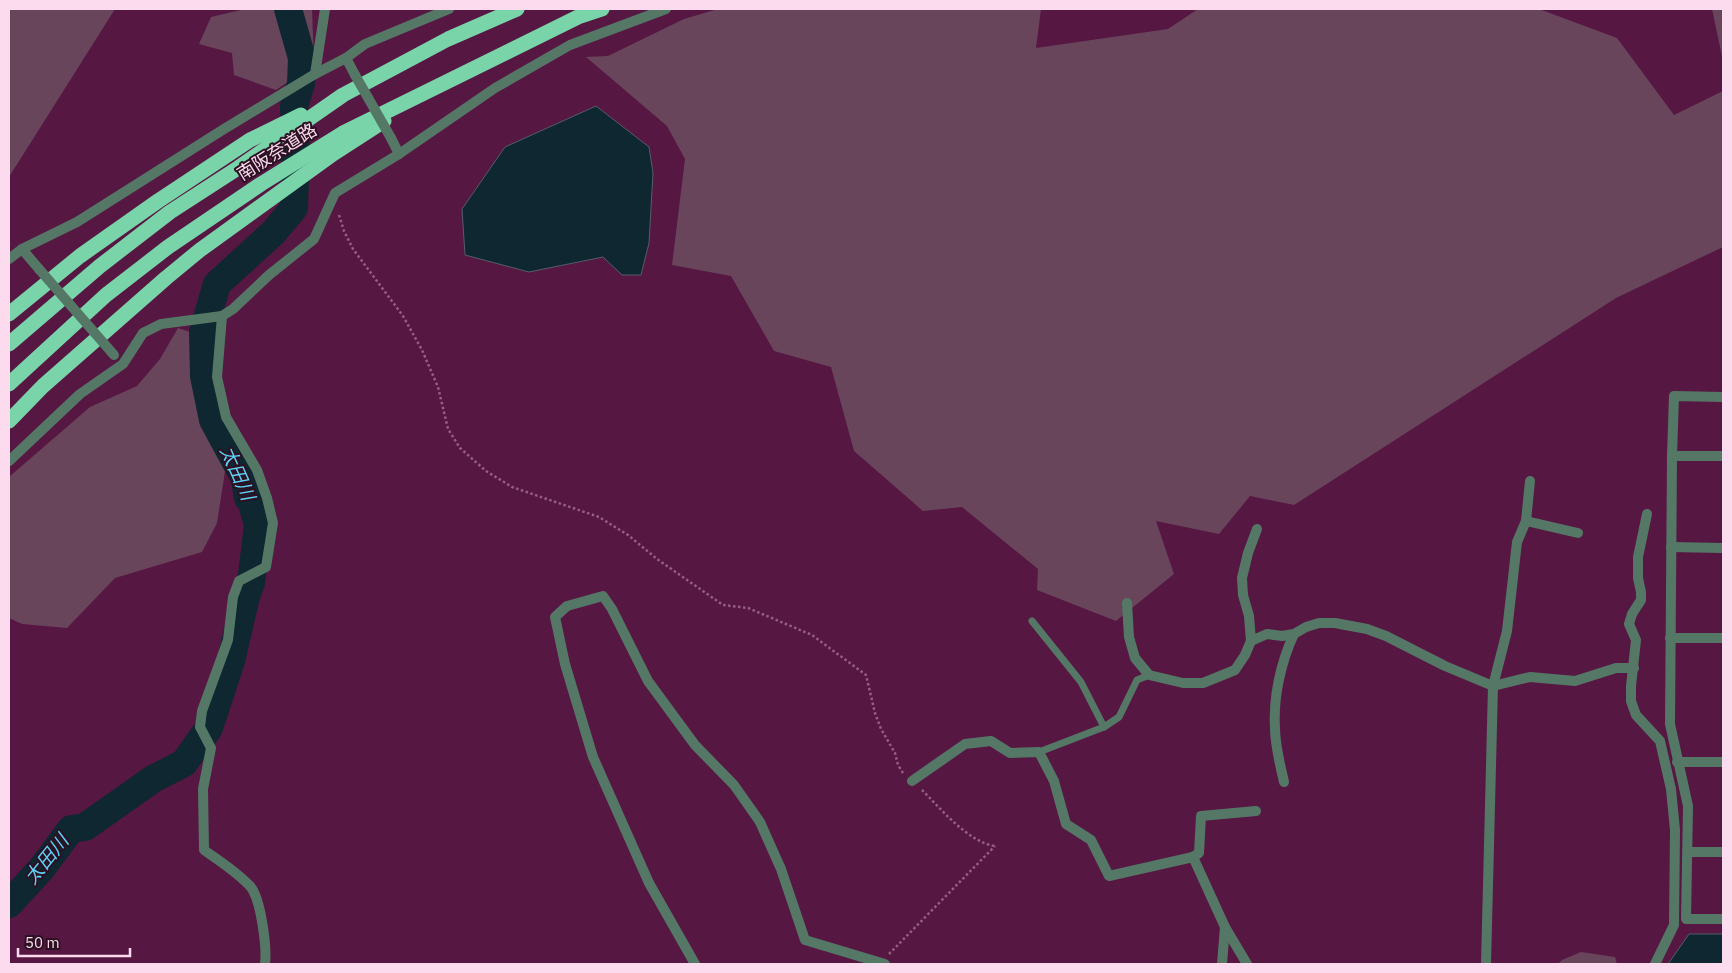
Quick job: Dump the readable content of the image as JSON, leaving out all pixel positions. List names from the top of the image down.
{
  "streets": {
    "highway": ["南阪奈道路"]
  },
  "water": ["太田川"],
  "scale_bar": "50 m"
}
